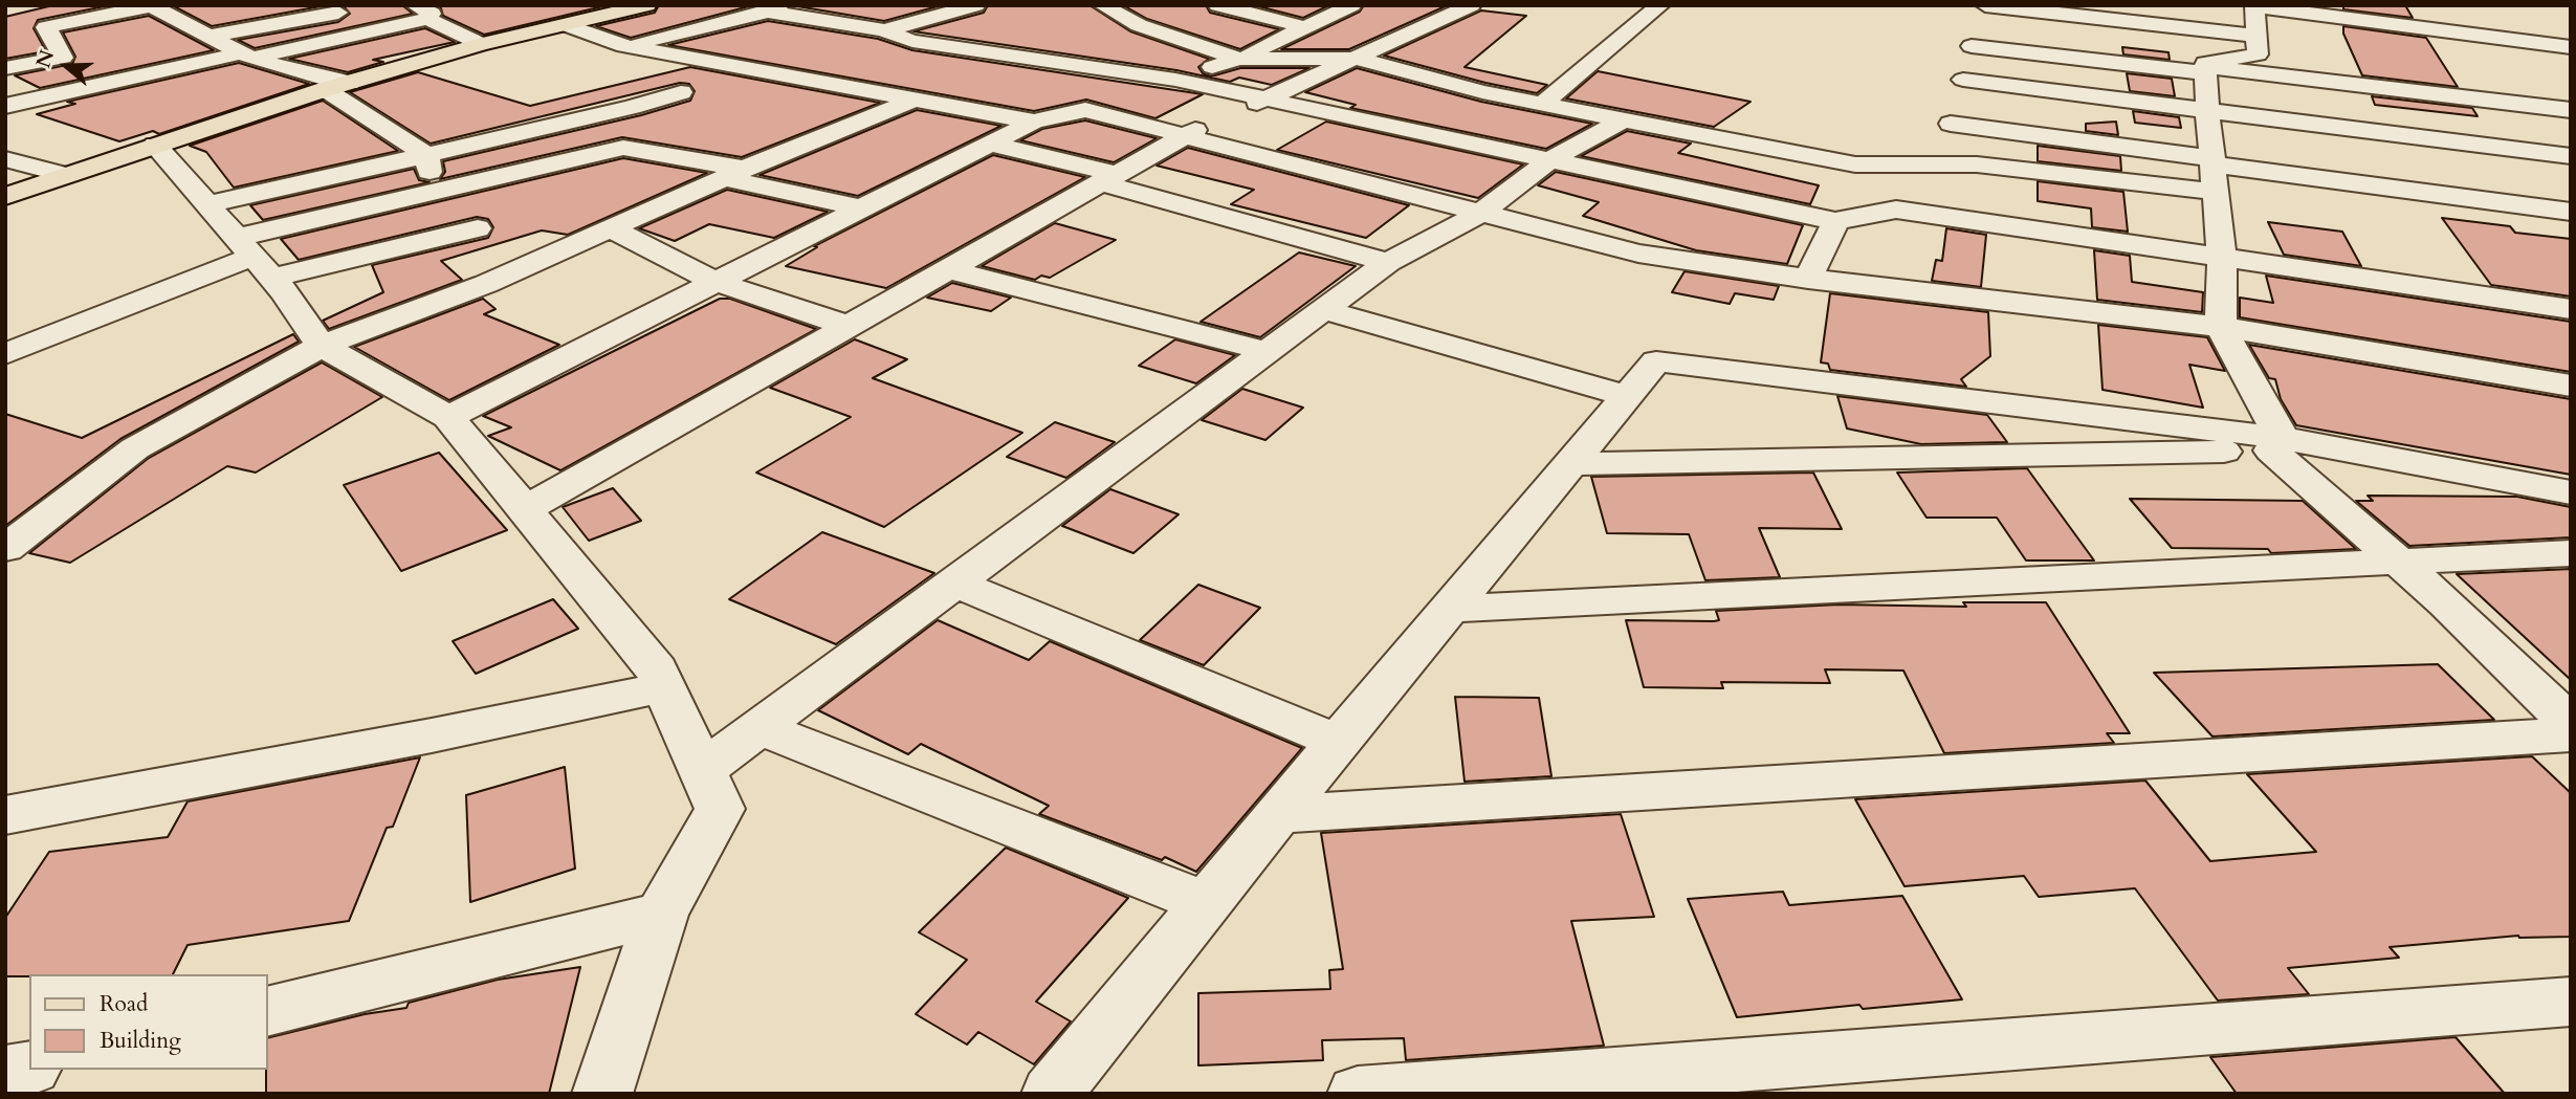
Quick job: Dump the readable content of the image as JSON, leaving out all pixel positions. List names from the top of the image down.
{
  "legend": ["Road", "Building"],
  "north": "left"
}
